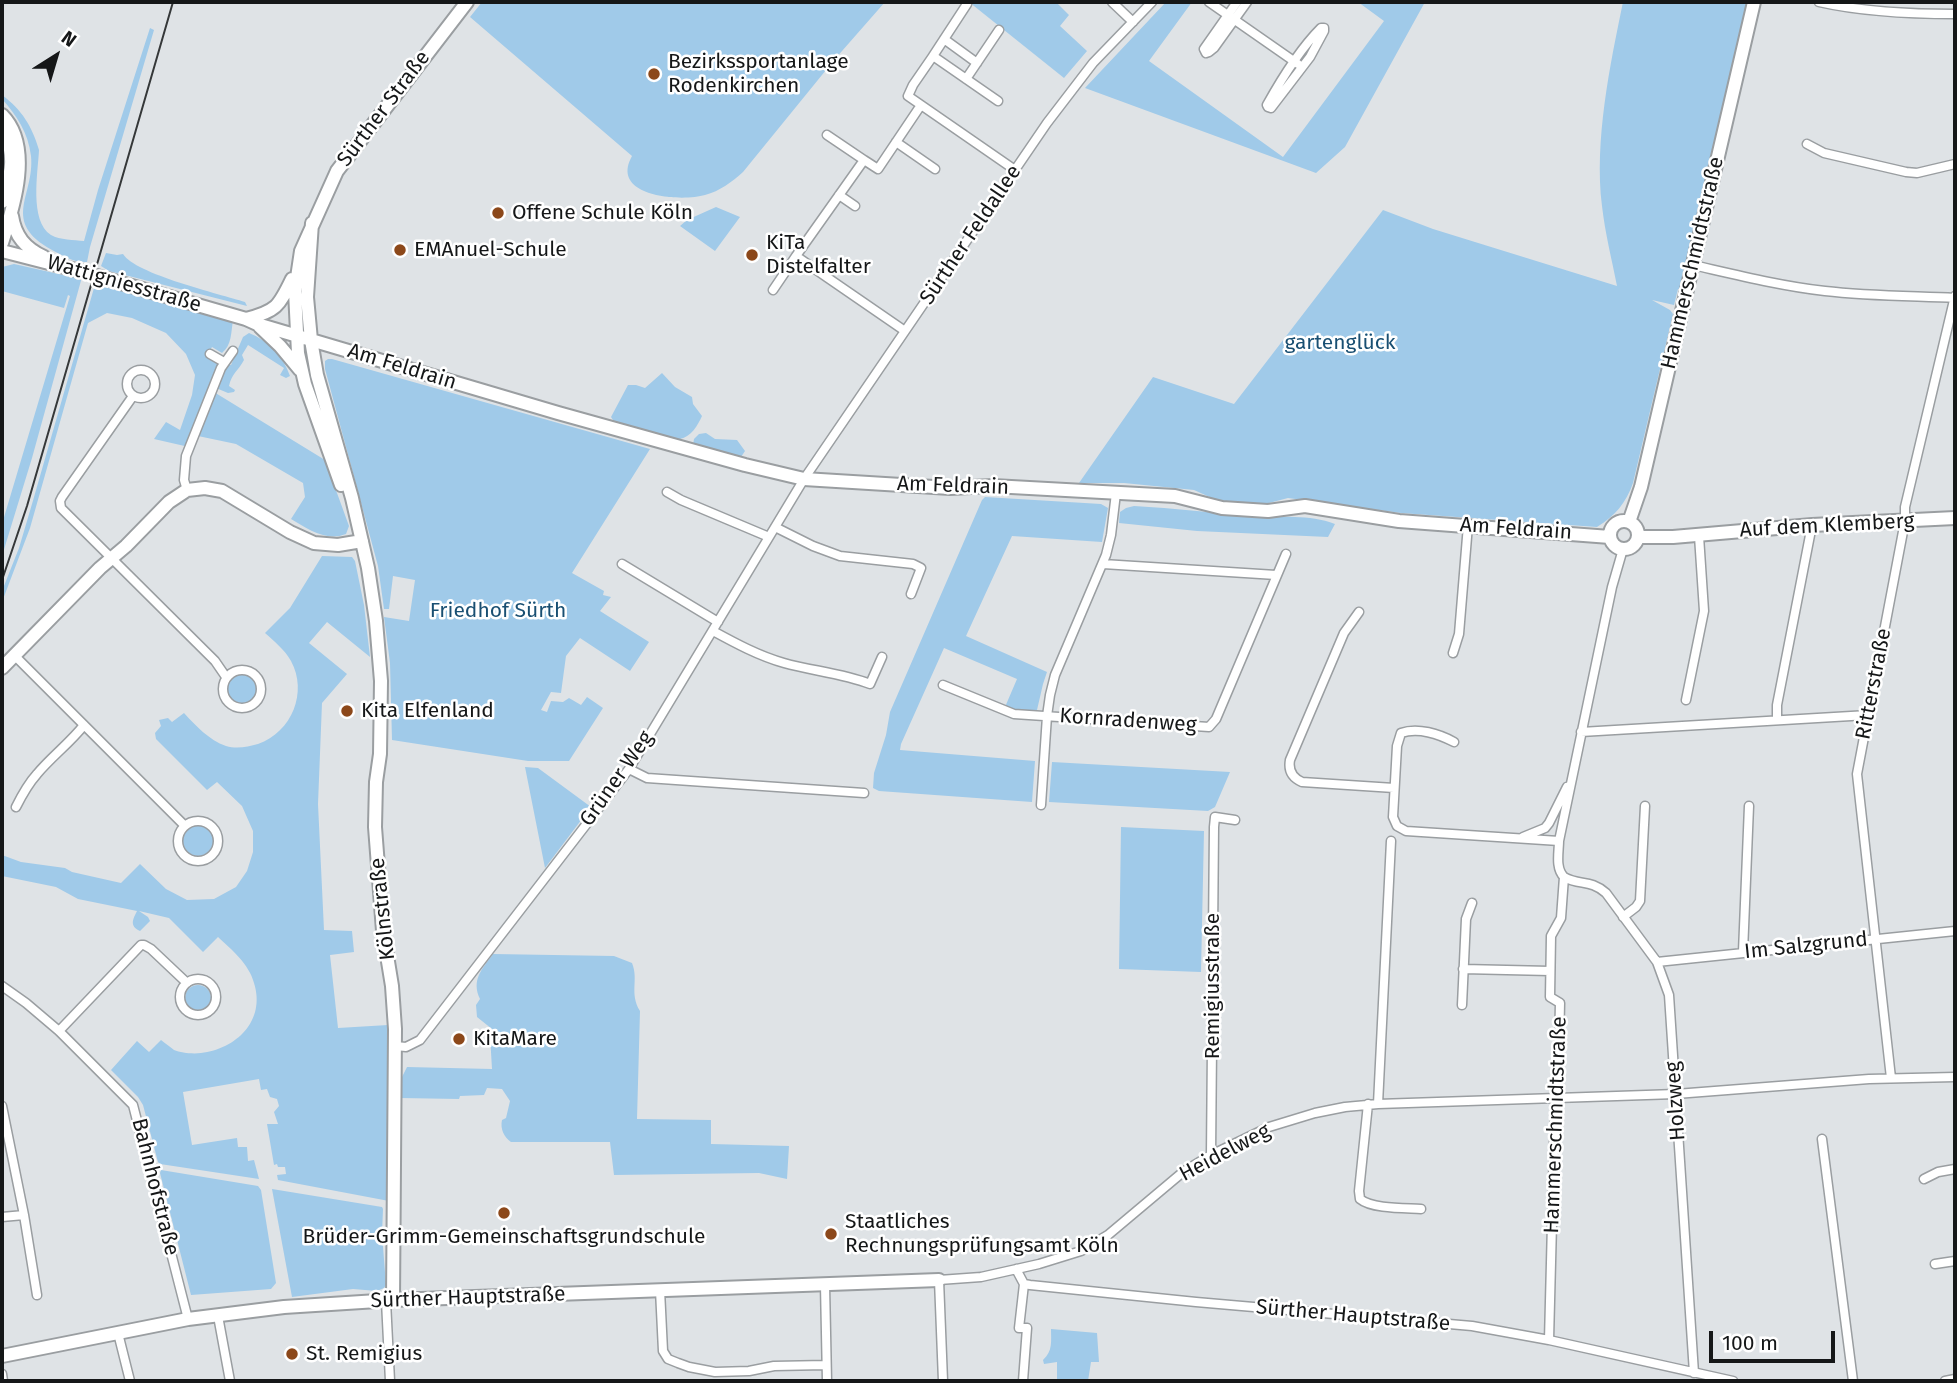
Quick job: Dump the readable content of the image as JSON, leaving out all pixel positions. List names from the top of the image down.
{
  "streets": {
    "street": [
      "Sürther Straße",
      "Sürther Feldallee",
      "Hammerschmidtstraße",
      "Wattigniesstraße",
      "Am Feldrain",
      "Auf dem Klemberg",
      "Ritterstraße",
      "Kornradenweg",
      "Grüner Weg",
      "Kölnstraße",
      "Im Salzgrund",
      "Remigiusstraße",
      "Holzweg",
      "Heidelweg",
      "Bahnhofstraße",
      "Sürther Hauptstraße"
    ]
  },
  "crossings": [
    ["Sürther Straße", "Wattigniesstraße"],
    ["Sürther Straße", "Am Feldrain"],
    ["Sürther Straße", "Kölnstraße"],
    ["Sürther Feldallee", "Am Feldrain"],
    ["Sürther Feldallee", "Grüner Weg"],
    ["Hammerschmidtstraße", "Am Feldrain"],
    ["Hammerschmidtstraße", "Auf dem Klemberg"],
    ["Hammerschmidtstraße", "Holzweg"],
    ["Hammerschmidtstraße", "Heidelweg"],
    ["Hammerschmidtstraße", "Sürther Hauptstraße"],
    ["Wattigniesstraße", "Am Feldrain"],
    ["Wattigniesstraße", "Kölnstraße"],
    ["Am Feldrain", "Auf dem Klemberg"],
    ["Am Feldrain", "Grüner Weg"],
    ["Am Feldrain", "Kölnstraße"],
    ["Auf dem Klemberg", "Ritterstraße"],
    ["Ritterstraße", "Im Salzgrund"],
    ["Ritterstraße", "Heidelweg"],
    ["Grüner Weg", "Kölnstraße"],
    ["Kölnstraße", "Sürther Hauptstraße"],
    ["Im Salzgrund", "Holzweg"],
    ["Remigiusstraße", "Heidelweg"],
    ["Holzweg", "Heidelweg"],
    ["Holzweg", "Sürther Hauptstraße"],
    ["Heidelweg", "Sürther Hauptstraße"],
    ["Bahnhofstraße", "Sürther Hauptstraße"]
  ],
  "parks": ["gartenglück", "Friedhof Sürth"],
  "places": [
    "Bezirkssportanlage Rodenkirchen",
    "Offene Schule Köln",
    "EMAnuel-Schule",
    "KiTa Distelfalter",
    "Kita Elfenland",
    "KitaMare",
    "Brüder-Grimm-Gemeinschaftsgrundschule",
    "Staatliches Rechnungsprüfungsamt Köln",
    "St. Remigius"
  ],
  "scale_bar": "100 m",
  "north": "top right"
}
